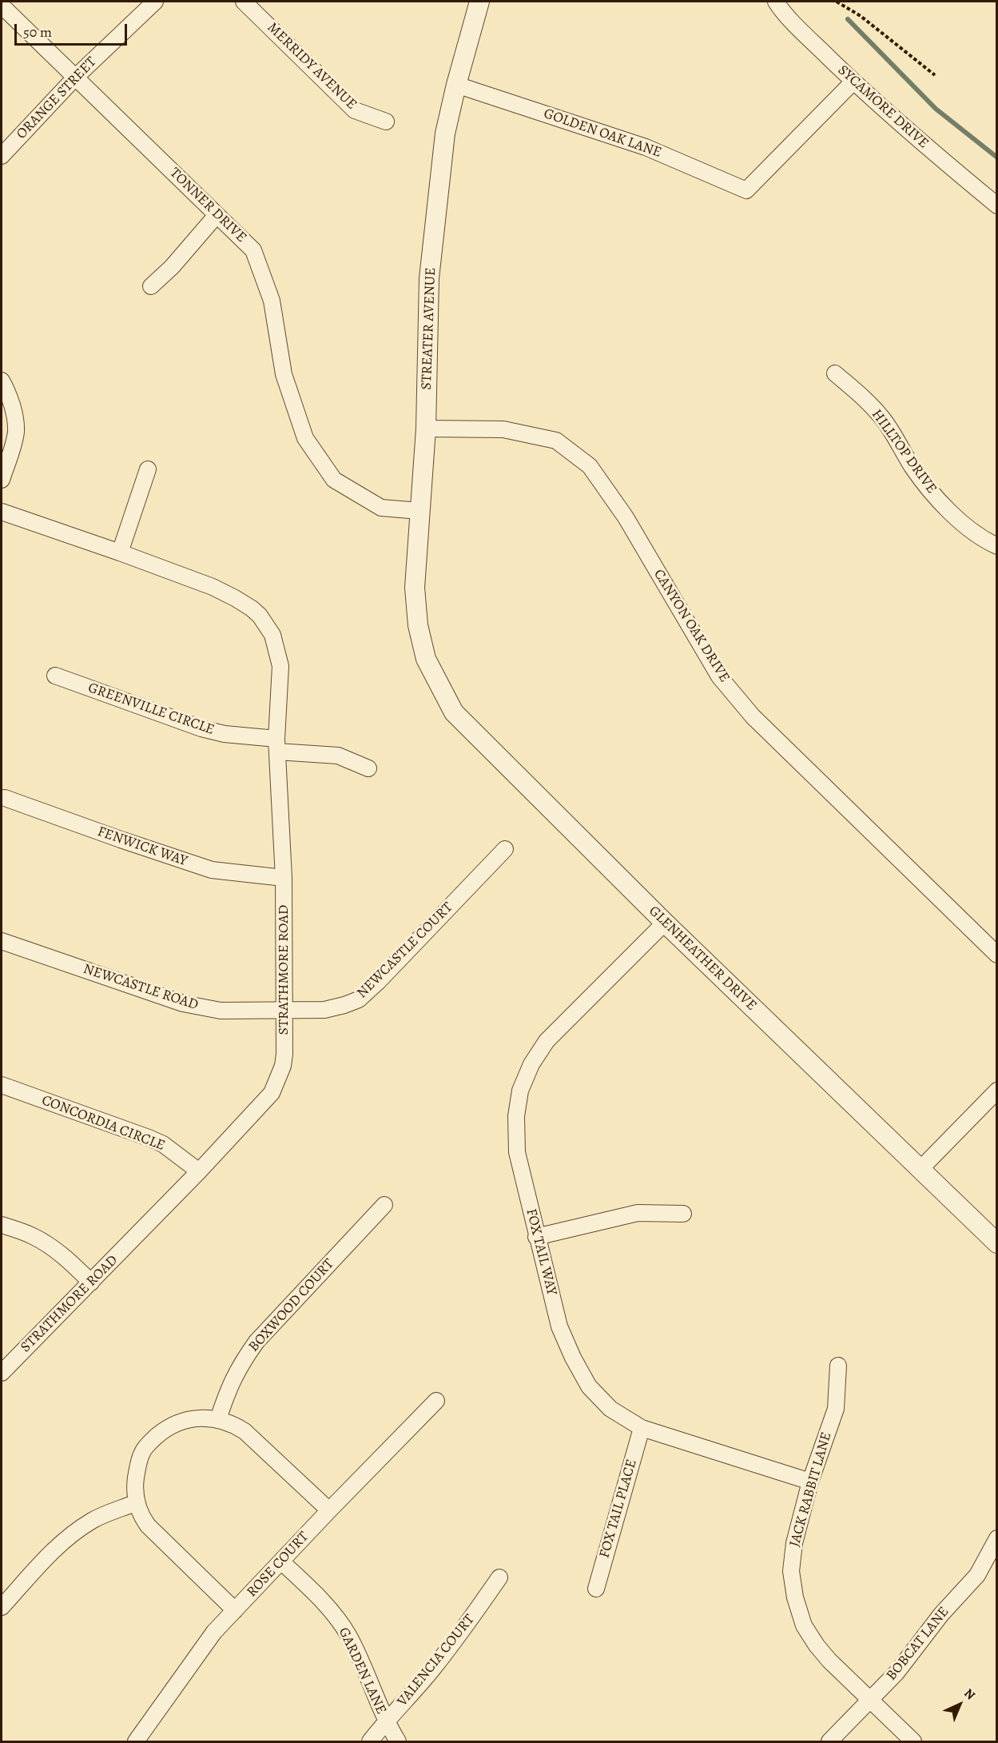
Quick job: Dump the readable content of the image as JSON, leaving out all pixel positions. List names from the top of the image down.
{
  "streets": {
    "street": [
      "MERRIDY AVENUE",
      "ORANGE STREET",
      "SYCAMORE DRIVE",
      "GOLDEN OAK LANE",
      "TONNER DRIVE",
      "STREATER AVENUE",
      "HILLTOP DRIVE",
      "CANYON OAK DRIVE",
      "GREENVILLE CIRCLE",
      "FENWICK WAY",
      "NEWCASTLE COURT",
      "GLENHEATHER DRIVE",
      "STRATHMORE ROAD",
      "NEWCASTLE ROAD",
      "CONCORDIA CIRCLE",
      "FOX TAIL WAY",
      "BOXWOOD COURT",
      "JACK RABBIT LANE",
      "FOX TAIL PLACE",
      "ROSE COURT",
      "BOBCAT LANE",
      "VALENCIA COURT",
      "GARDEN LANE"
    ]
  },
  "crossings": [
    ["ORANGE STREET", "TONNER DRIVE"],
    ["SYCAMORE DRIVE", "GOLDEN OAK LANE"],
    ["GOLDEN OAK LANE", "STREATER AVENUE"],
    ["TONNER DRIVE", "STREATER AVENUE"],
    ["STREATER AVENUE", "CANYON OAK DRIVE"],
    ["STREATER AVENUE", "GLENHEATHER DRIVE"],
    ["GREENVILLE CIRCLE", "STRATHMORE ROAD"],
    ["FENWICK WAY", "STRATHMORE ROAD"],
    ["NEWCASTLE COURT", "STRATHMORE ROAD"],
    ["NEWCASTLE COURT", "NEWCASTLE ROAD"],
    ["GLENHEATHER DRIVE", "FOX TAIL WAY"],
    ["STRATHMORE ROAD", "NEWCASTLE ROAD"],
    ["STRATHMORE ROAD", "CONCORDIA CIRCLE"],
    ["FOX TAIL WAY", "JACK RABBIT LANE"],
    ["FOX TAIL WAY", "FOX TAIL PLACE"],
    ["JACK RABBIT LANE", "BOBCAT LANE"],
    ["ROSE COURT", "GARDEN LANE"],
    ["VALENCIA COURT", "GARDEN LANE"]
  ],
  "scale_bar": "50 m",
  "north": "top right"
}
